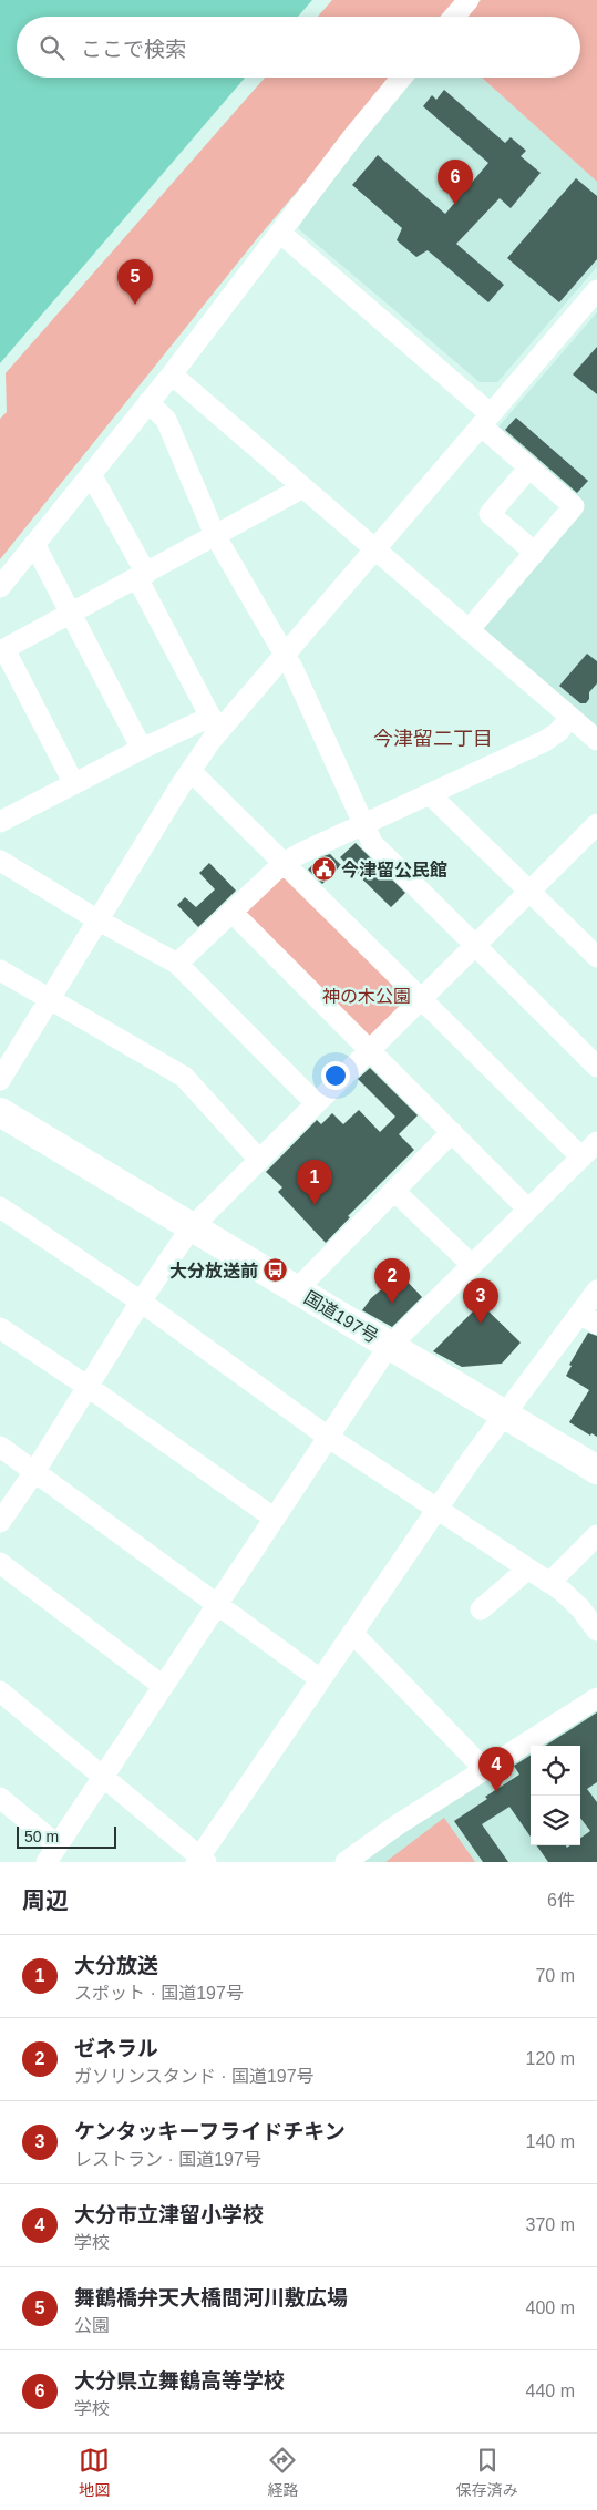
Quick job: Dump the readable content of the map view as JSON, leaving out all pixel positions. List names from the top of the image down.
{
  "streets": {
    "highway": ["国道197号"]
  },
  "districts": ["今津留二丁目"],
  "parks": ["神の木公園"],
  "places": {
    "public building": ["今津留公民館"],
    "bus stop": ["大分放送前"]
  },
  "scale_bar": "50 m",
  "page": {
    "search": "ここで検索",
    "pins": [
      "6",
      "5",
      "1",
      "2",
      "3",
      "4"
    ],
    "scale": "50 m",
    "heading": ["周辺", "6件"],
    "list": [
      {
        "mark": "1",
        "name": "大分放送",
        "note": "スポット · 国道197号",
        "value": "70 m"
      },
      {
        "mark": "2",
        "name": "ゼネラル",
        "note": "ガソリンスタンド · 国道197号",
        "value": "120 m"
      },
      {
        "mark": "3",
        "name": "ケンタッキーフライドチキン",
        "note": "レストラン · 国道197号",
        "value": "140 m"
      },
      {
        "mark": "4",
        "name": "大分市立津留小学校",
        "note": "学校",
        "value": "370 m"
      },
      {
        "mark": "5",
        "name": "舞鶴橋弁天大橋間河川敷広場",
        "note": "公園",
        "value": "400 m"
      },
      {
        "mark": "6",
        "name": "大分県立舞鶴高等学校",
        "note": "学校",
        "value": "440 m"
      }
    ],
    "nav": ["地図", "経路", "保存済み"]
  }
}
